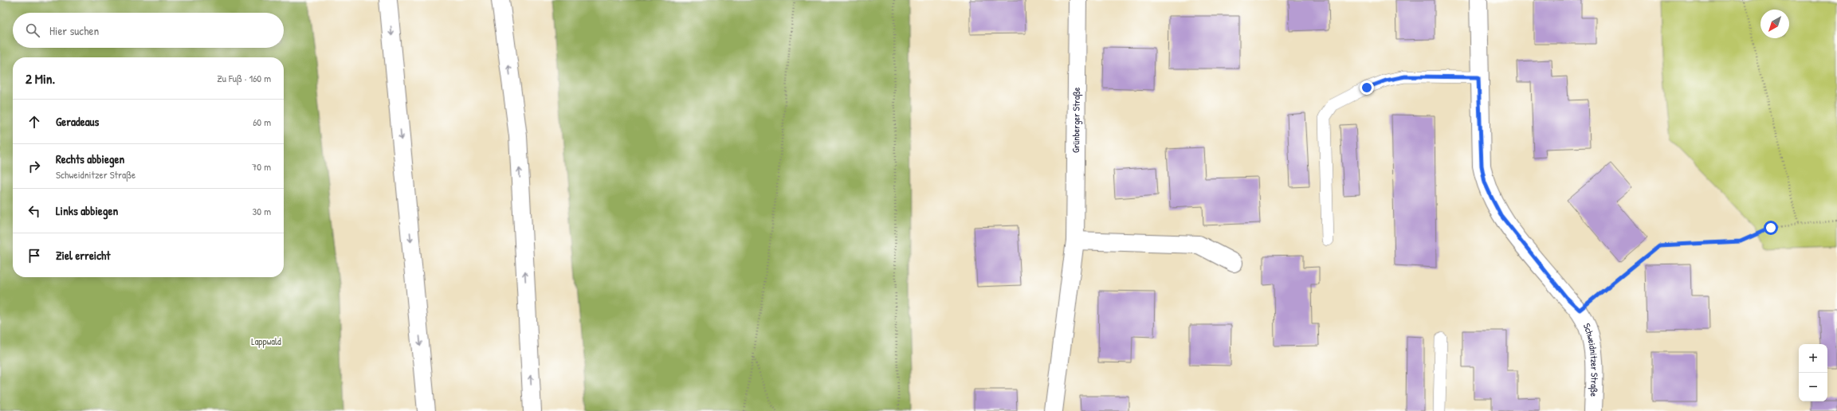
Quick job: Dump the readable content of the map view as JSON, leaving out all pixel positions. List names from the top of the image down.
{
  "streets": {
    "main road": ["Grünberger Straße", "Schweidnitzer Straße"]
  },
  "parks": ["Lappwald"],
  "north": "bottom left",
  "page": {
    "search": "Hier suchen",
    "heading": ["2 Min.", "Zu Fuß · 160 m"],
    "list": [
      ["Geradeaus", "60 m"],
      ["Rechts abbiegen", "Schweidnitzer Straße", "70 m"],
      ["Links abbiegen", "30 m"],
      "Ziel erreicht"
    ],
    "map_buttons": ["+", "−"]
  }
}
